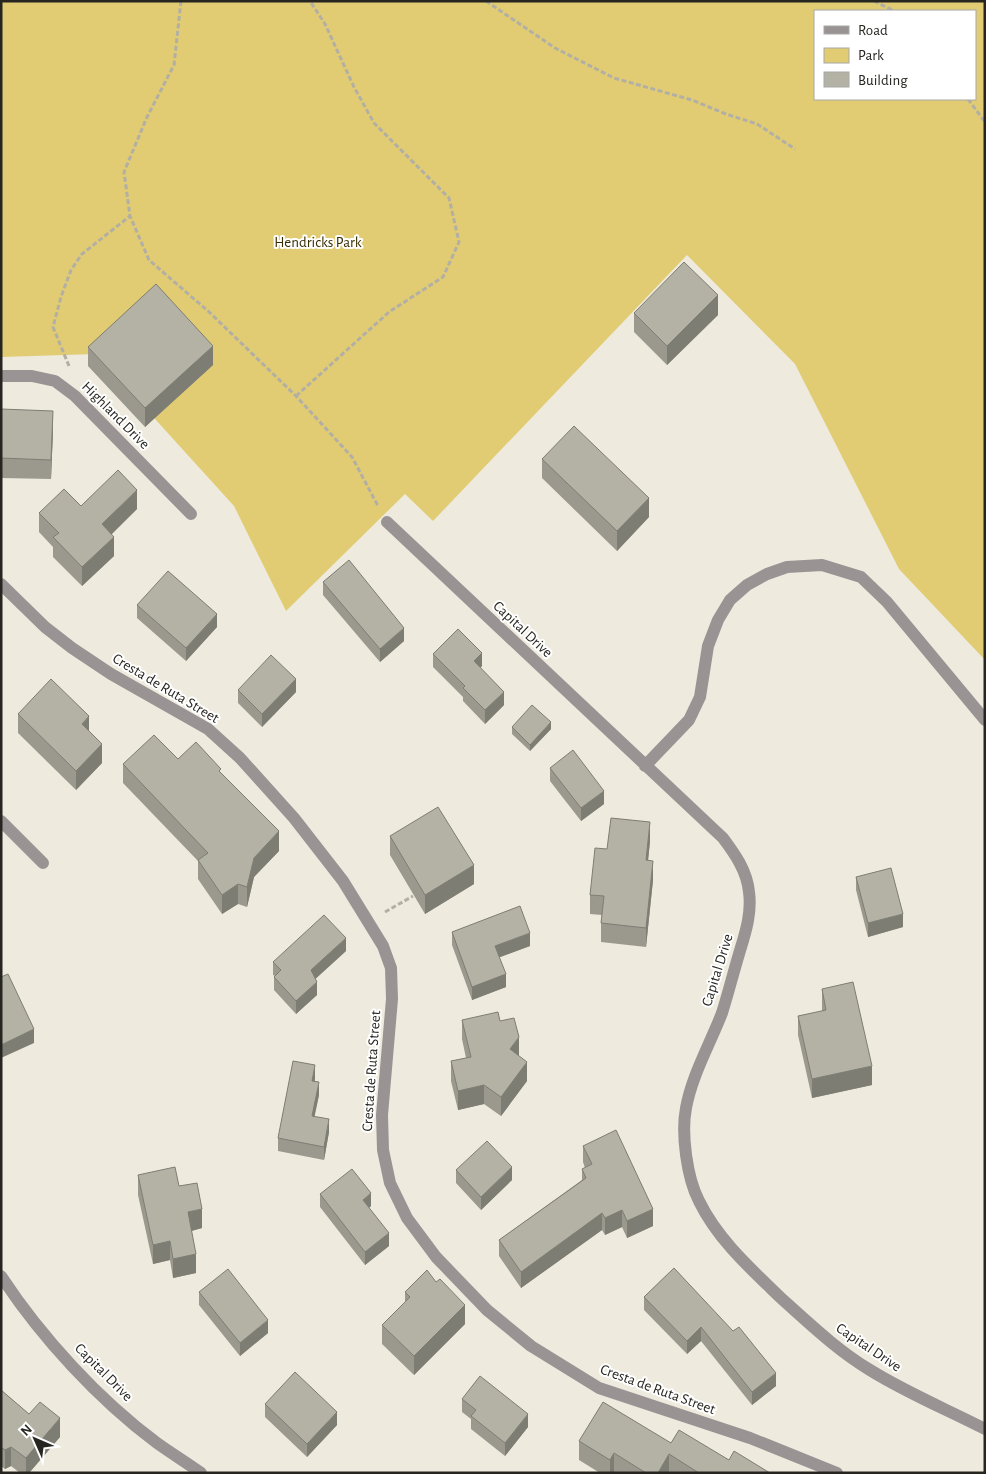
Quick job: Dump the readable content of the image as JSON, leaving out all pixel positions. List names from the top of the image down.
{
  "streets": {
    "street": ["Highland Drive", "Capital Drive", "Cresta de Ruta Street"]
  },
  "parks": ["Hendricks Park"],
  "legend": ["Road", "Park", "Building"],
  "north": "top left"
}
